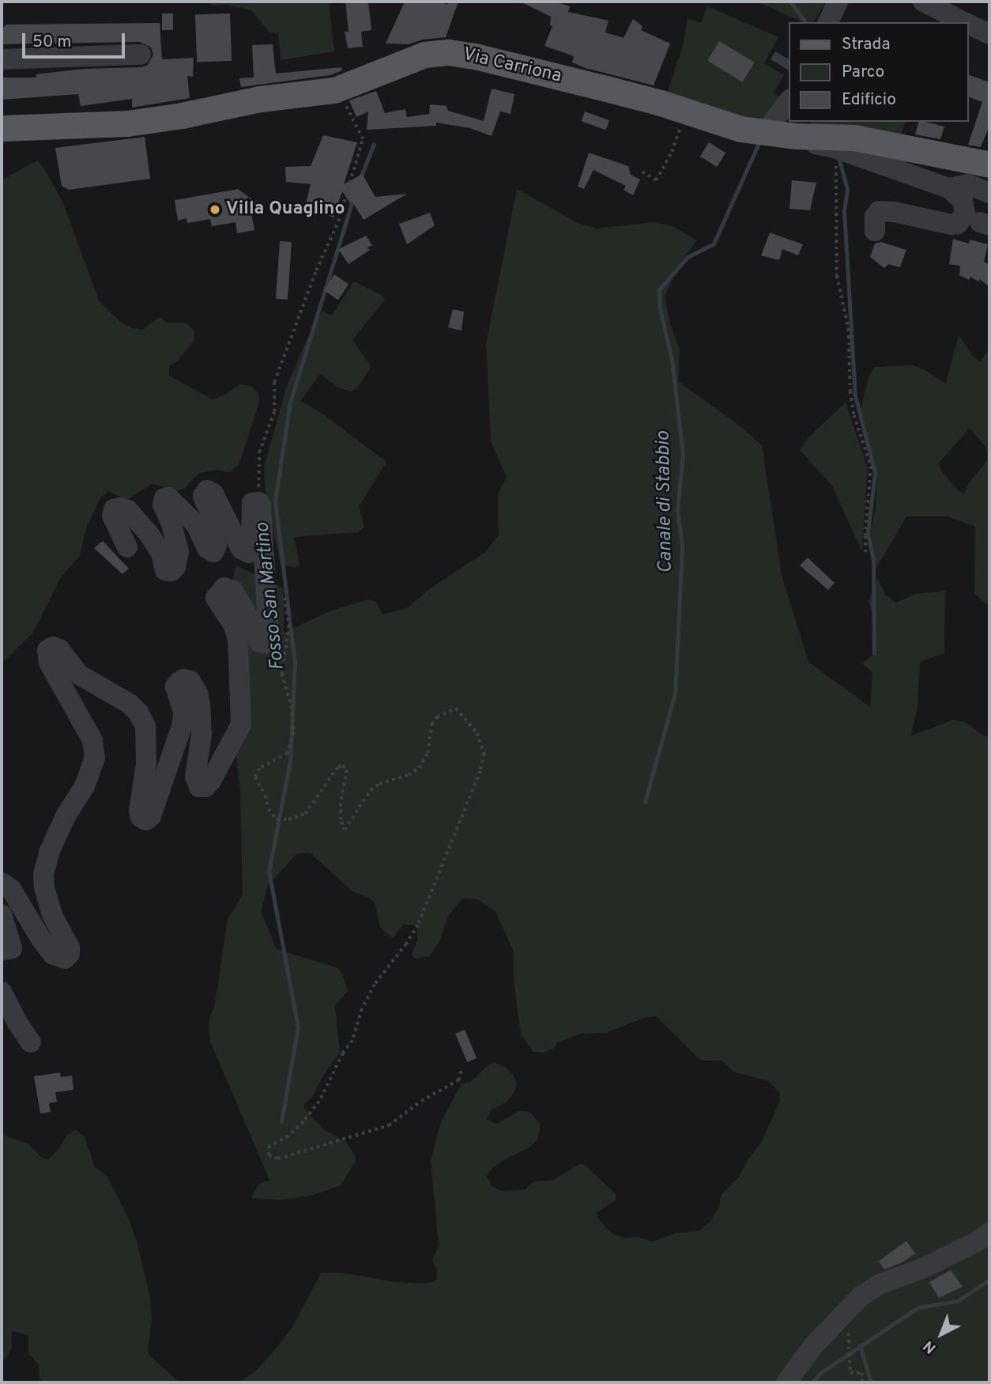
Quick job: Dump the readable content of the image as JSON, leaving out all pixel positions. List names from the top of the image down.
{
  "streets": {
    "main road": ["Via Carriona"]
  },
  "water": ["Canale di Stabbio", "Fosso San Martino"],
  "places": ["Villa Quaglino"],
  "legend": ["Strada", "Parco", "Edificio"],
  "scale_bar": "50 m",
  "north": "bottom left"
}
